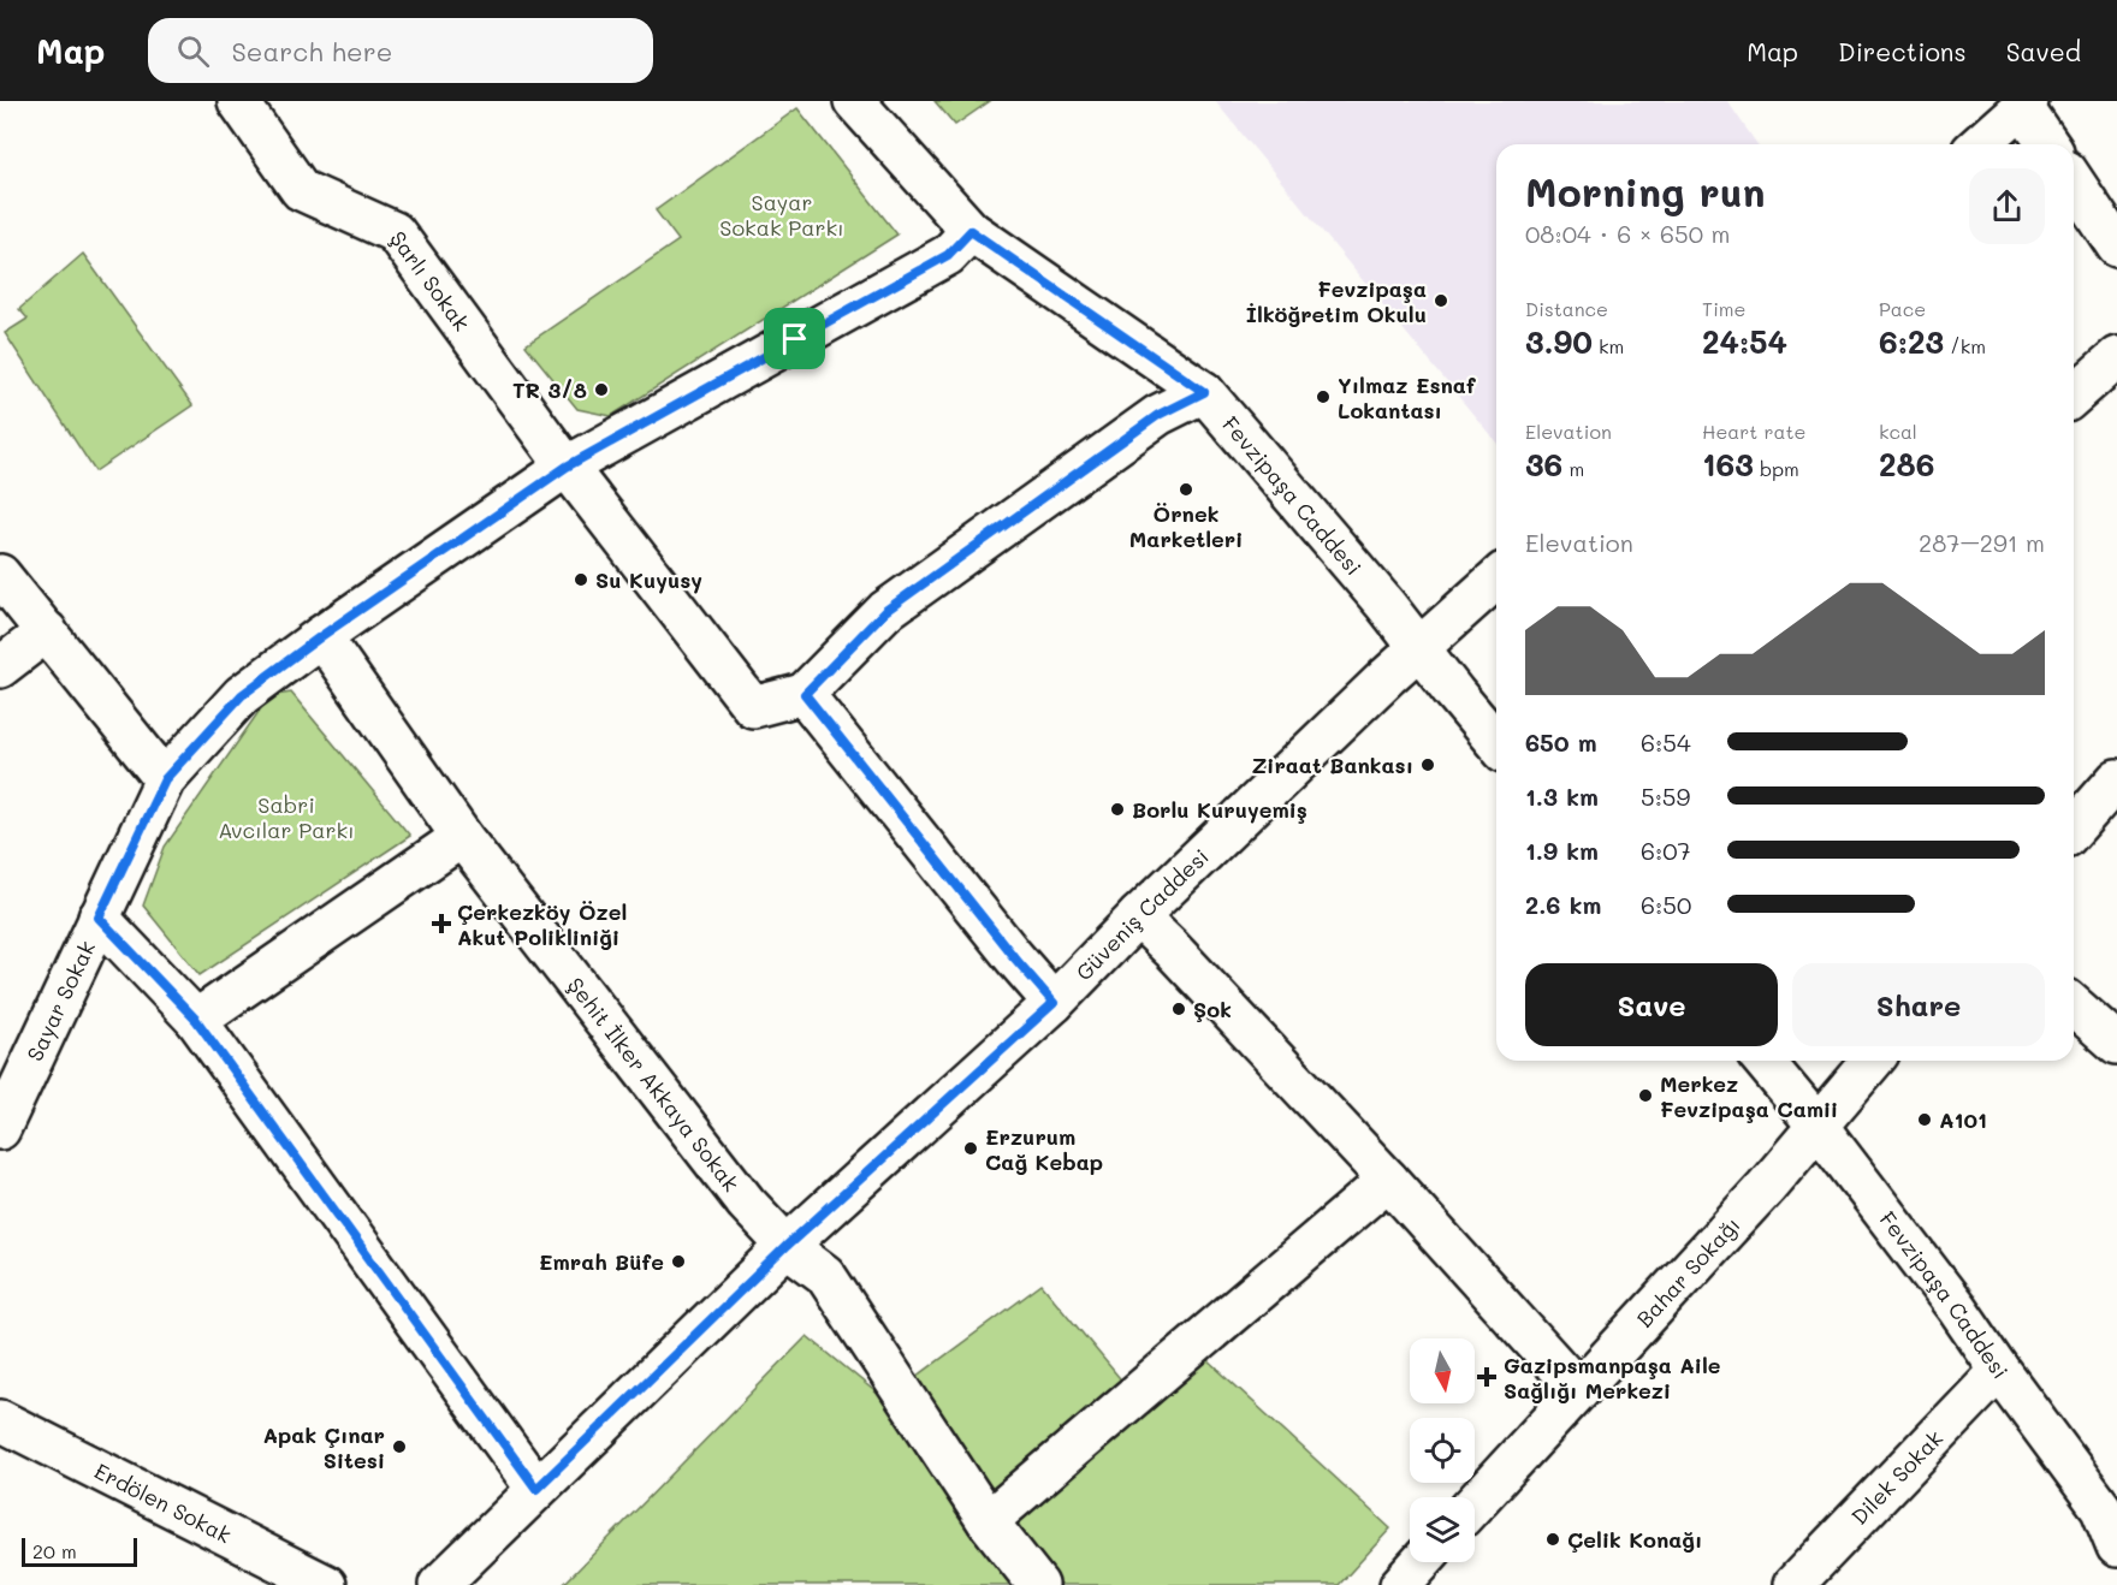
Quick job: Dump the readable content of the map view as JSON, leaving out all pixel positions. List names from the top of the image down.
{
  "streets": {
    "street": [
      "Şarlı Sokak",
      "Fevzipaşa Caddesi",
      "Güveniş Caddesi",
      "Sayar Sokak",
      "Şehit İlker Akkaya Sokak",
      "Bahar Sokağı",
      "Dilek Sokak",
      "Erdölen Sokak"
    ]
  },
  "crossings": [
    ["Şarlı Sokak", "Sayar Sokak"],
    ["Fevzipaşa Caddesi", "Güveniş Caddesi"],
    ["Fevzipaşa Caddesi", "Sayar Sokak"],
    ["Fevzipaşa Caddesi", "Bahar Sokağı"],
    ["Fevzipaşa Caddesi", "Dilek Sokak"],
    ["Güveniş Caddesi", "Şehit İlker Akkaya Sokak"],
    ["Sayar Sokak", "Şehit İlker Akkaya Sokak"]
  ],
  "parks": ["Sayar Sokak Parkı", "Sabri Avcılar Parkı"],
  "places": {
    "other": [
      "Fevzipaşa İlköğretim Okulu",
      "TR 3/8",
      "Yılmaz Esnaf Lokantası",
      "Örnek Marketleri",
      "Su Kuyusy",
      "Ziraat Bankası",
      "Borlu Kuruyemiş",
      "Şok",
      "Merkez Fevzipaşa Camii",
      "A101",
      "Erzurum Cağ Kebap",
      "Emrah Büfe",
      "Apak Çınar Sitesi",
      "Çelik Konağı"
    ],
    "health": ["Çerkezköy Özel Akut Polikliniği", "Gazipsmanpaşa Aile Sağlığı Merkezi"]
  },
  "scale_bar": "20 m",
  "north": "bottom",
  "page": {
    "header": "Map",
    "search": "Search here",
    "nav": ["Map", "Directions", "Saved"],
    "heading": ["Morning run", "08:04 · 6 × 650 m"],
    "stats": [
      ["Distance", "3.90 km"],
      ["Time", "24:54"],
      ["Pace", "6:23 /km"],
      ["Elevation", "36 m"],
      ["Heart rate", "163 bpm"],
      ["kcal", "286"]
    ],
    "chart": ["Elevation", "287–291 m"],
    "list": [
      {
        "name": "650 m",
        "note": "6:54"
      },
      {
        "name": "1.3 km",
        "note": "5:59"
      },
      {
        "name": "1.9 km",
        "note": "6:07"
      },
      {
        "name": "2.6 km",
        "note": "6:50"
      }
    ],
    "buttons": ["Save", "Share"],
    "scale": "20 m"
  }
}
